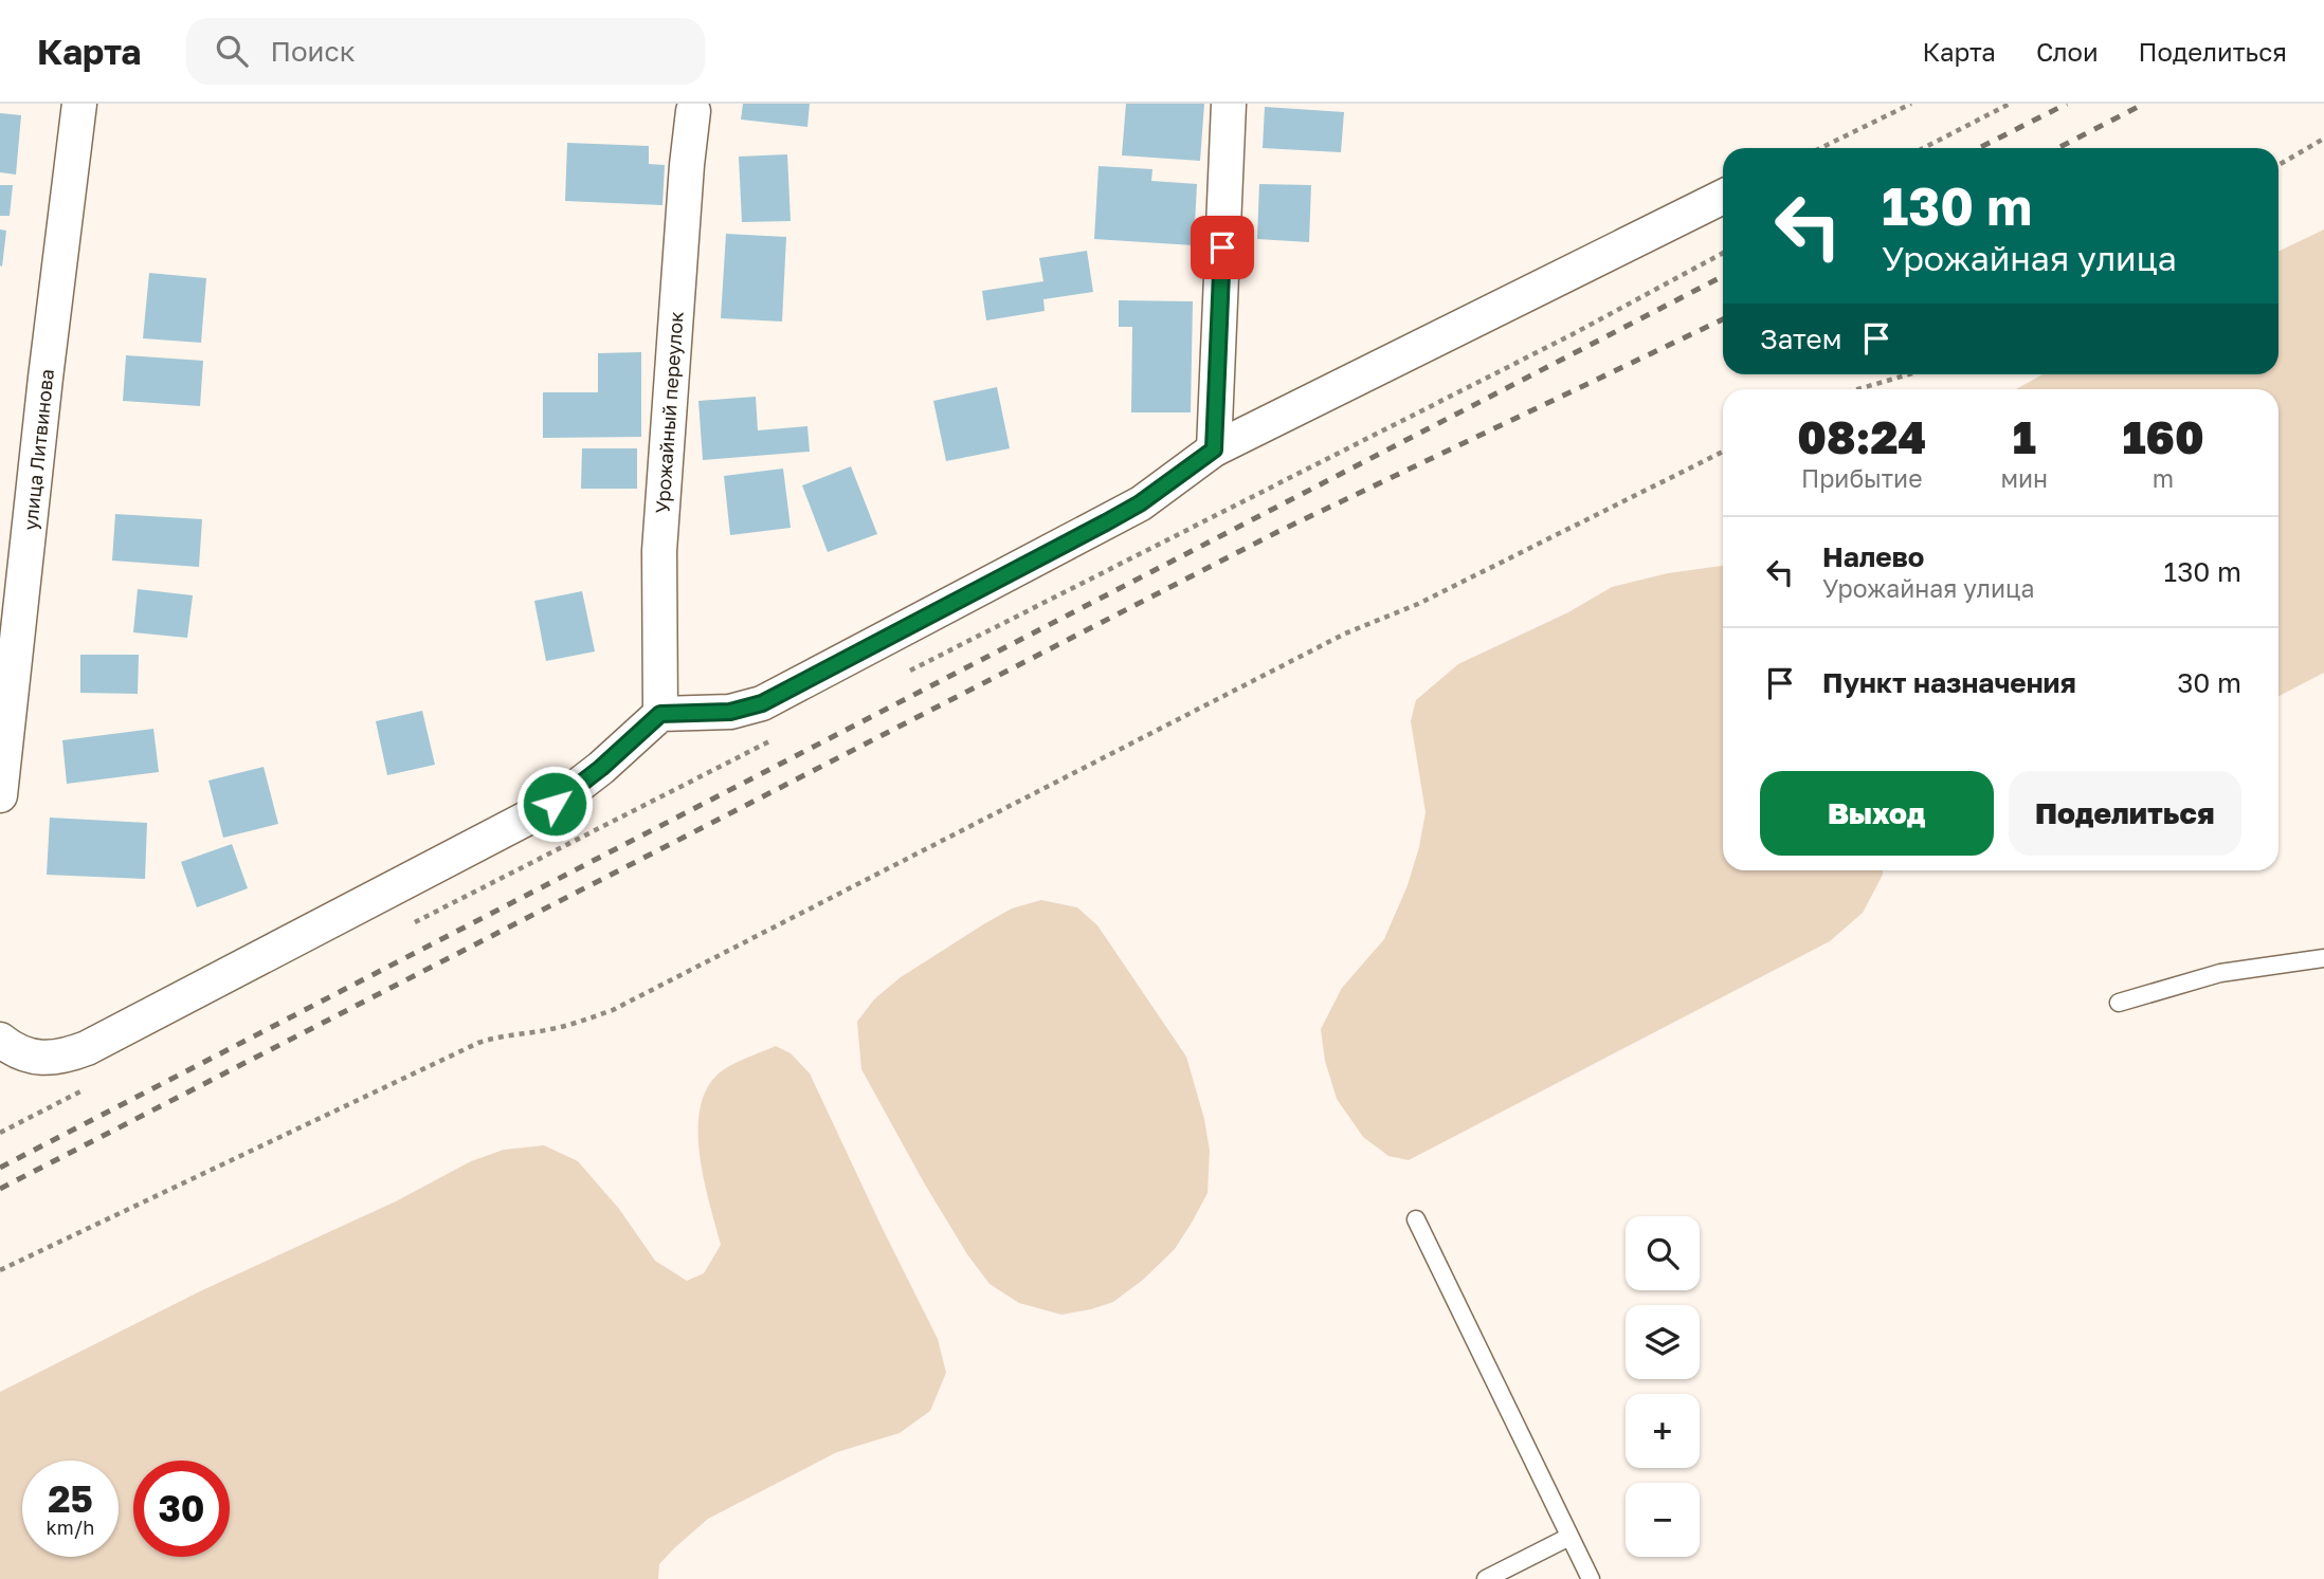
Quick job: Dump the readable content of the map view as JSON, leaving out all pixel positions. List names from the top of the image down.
{
  "streets": {
    "street": ["Урожайный переулок", "улица Литвинова"]
  },
  "page": {
    "header": "Карта",
    "search": "Поиск",
    "nav": ["Карта", "Слои", "Поделиться"],
    "turn": ["130 m", "Урожайная улица"],
    "then": "Затем",
    "eta": [
      "08:24",
      "Прибытие",
      "1",
      "мин",
      "160",
      "m"
    ],
    "list": [
      {
        "name": "Налево",
        "note": "Урожайная улица",
        "value": "130 m"
      },
      {
        "name": "Пункт назначения",
        "value": "30 m"
      }
    ],
    "buttons": ["Выход", "Поделиться"],
    "map_buttons": ["+", "−"],
    "speed": "25 km/h",
    "limit": "30"
  }
}
